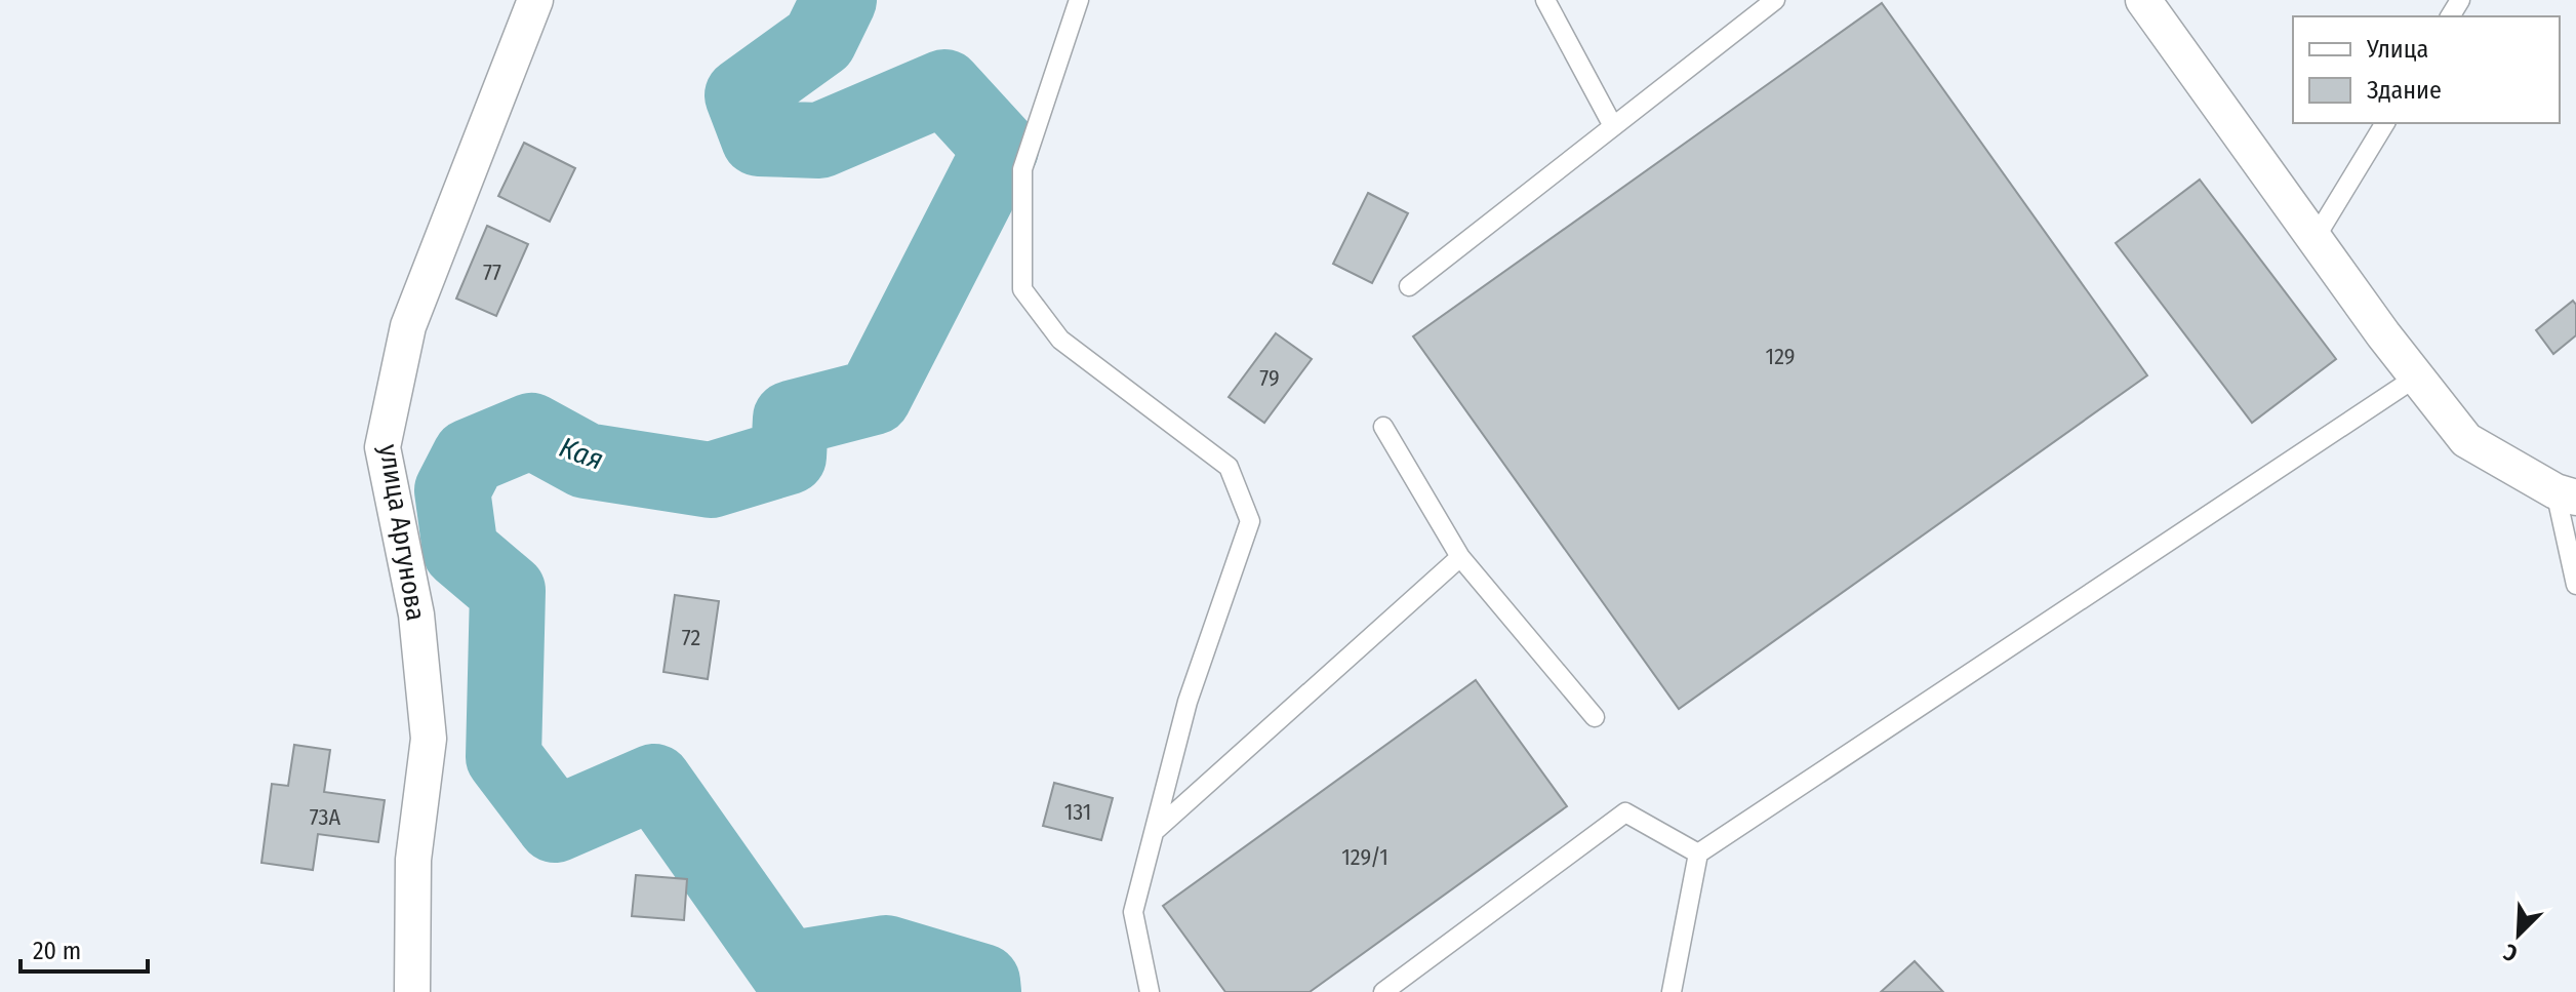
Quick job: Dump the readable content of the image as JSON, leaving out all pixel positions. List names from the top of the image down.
{
  "streets": {
    "street": ["улица Аргунова"]
  },
  "water": ["Кая"],
  "house_numbers": [
    "77",
    "129",
    "79",
    "72",
    "131",
    "73А",
    "129/1"
  ],
  "legend": ["Улица", "Здание"],
  "scale_bar": "20 m",
  "north": "bottom left"
}
